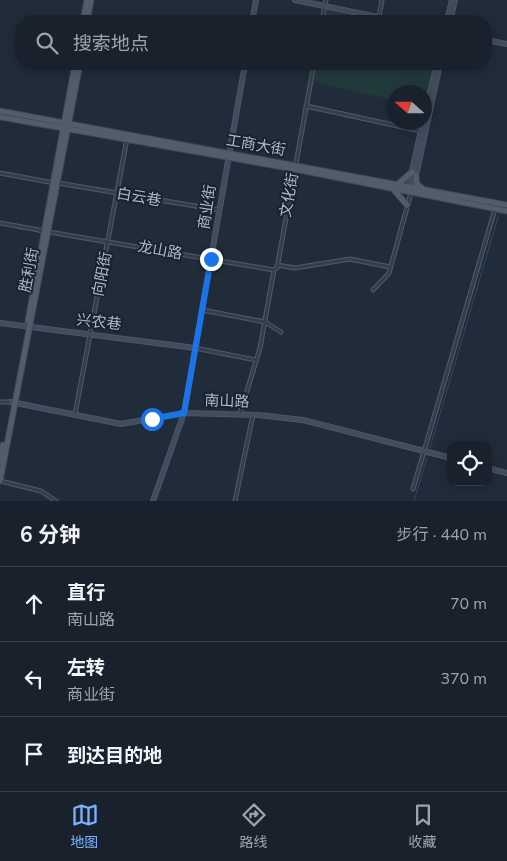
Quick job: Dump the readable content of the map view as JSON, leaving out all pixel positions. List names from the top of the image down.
{
  "streets": {
    "main road": ["工商大街", "胜利街"],
    "street": [
      "文化街",
      "白云巷",
      "商业街",
      "龙山路",
      "向阳街",
      "兴农巷",
      "南山路"
    ]
  },
  "crossings": [
    ["工商大街", "文化街"],
    ["工商大街", "商业街"],
    ["工商大街", "胜利街"],
    ["工商大街", "向阳街"],
    ["文化街", "龙山路"],
    ["文化街", "南山路"],
    ["白云巷", "商业街"],
    ["白云巷", "胜利街"],
    ["白云巷", "向阳街"],
    ["商业街", "龙山路"],
    ["商业街", "兴农巷"],
    ["商业街", "南山路"],
    ["龙山路", "胜利街"],
    ["龙山路", "向阳街"],
    ["胜利街", "兴农巷"],
    ["胜利街", "南山路"],
    ["向阳街", "兴农巷"],
    ["向阳街", "南山路"]
  ],
  "north": "left",
  "page": {
    "search": "搜索地点",
    "heading": ["6 分钟", "步行 · 440 m"],
    "list": [
      ["直行", "南山路", "70 m"],
      ["左转", "商业街", "370 m"],
      "到达目的地"
    ],
    "nav": ["地图", "路线", "收藏"]
  }
}
